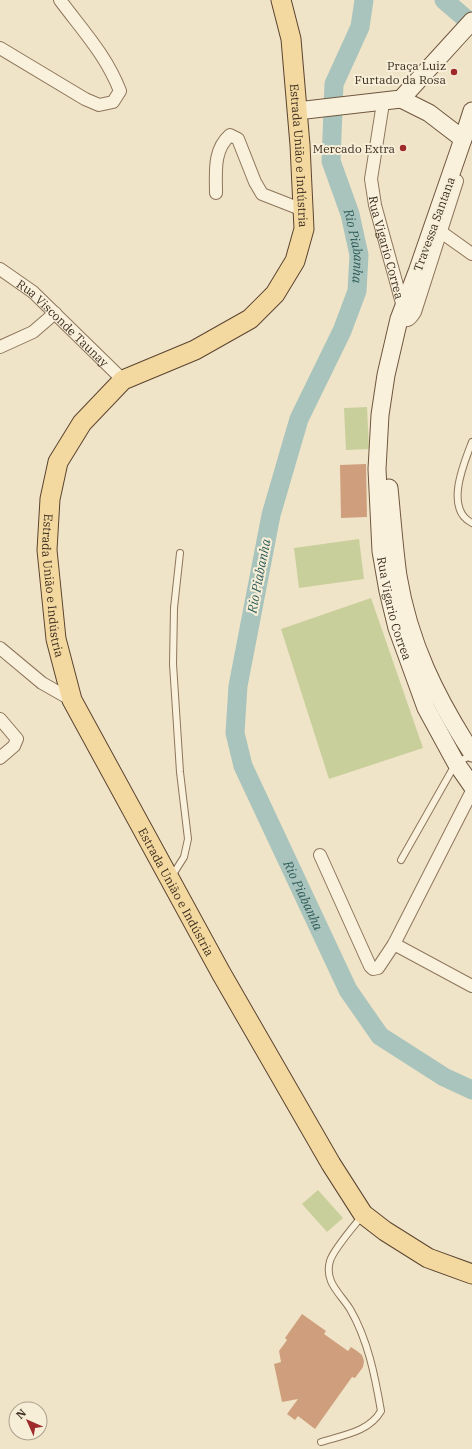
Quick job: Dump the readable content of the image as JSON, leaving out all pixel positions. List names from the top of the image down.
{
  "streets": {
    "main road": ["Estrada União e Indústria"],
    "street": ["Travessa Santana", "Rua Vigario Correa", "Rua Visconde Taunay"]
  },
  "crossings": [
    ["Estrada União e Indústria", "Rua Visconde Taunay"],
    ["Travessa Santana", "Rua Vigario Correa"]
  ],
  "water": ["Rio Piabanha"],
  "places": ["Praça Luiz Furtado da Rosa", "Mercado Extra"],
  "north": "top left"
}
